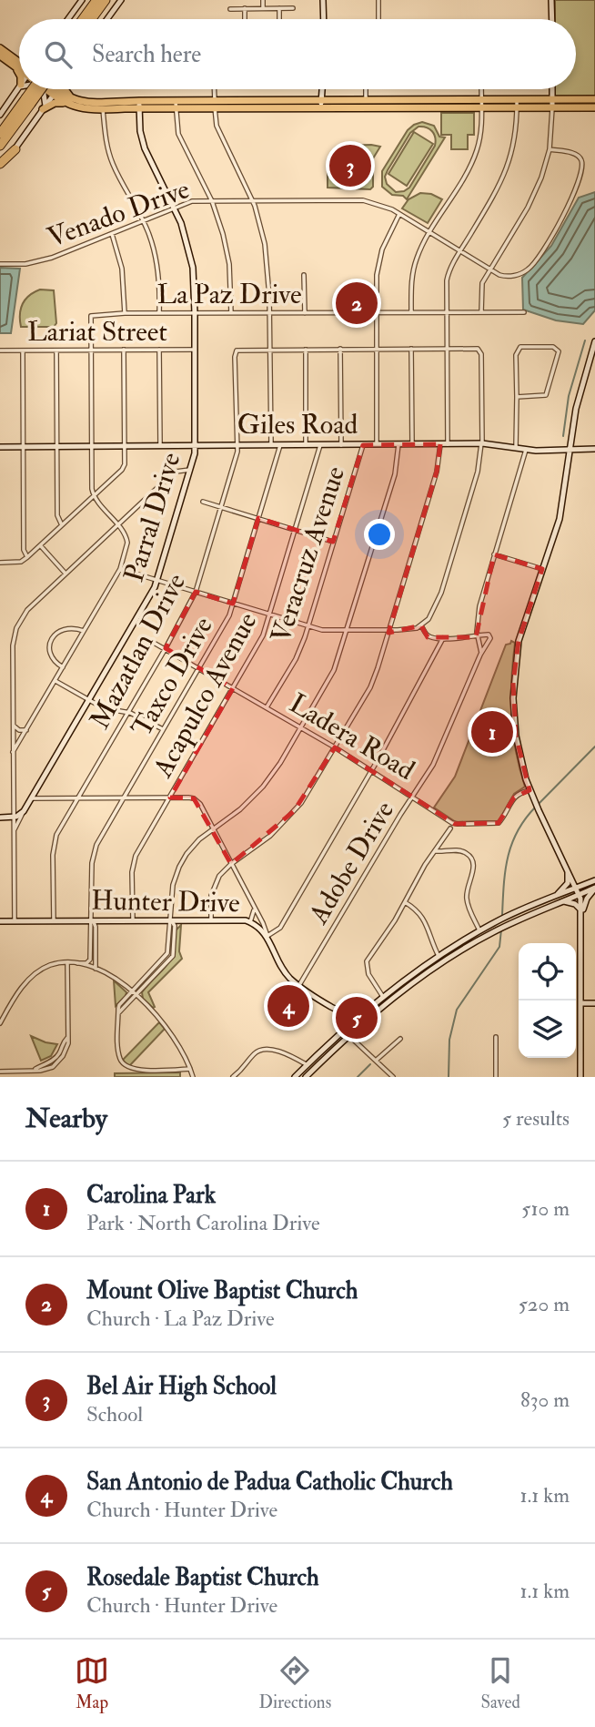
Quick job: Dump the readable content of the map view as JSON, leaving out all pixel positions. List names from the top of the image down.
{
  "streets": {
    "main road": ["Giles Road", "Parral Drive", "Hunter Drive"],
    "street": [
      "Venado Drive",
      "La Paz Drive",
      "Lariat Street",
      "Veracruz Avenue",
      "Mazatlan Drive",
      "Taxco Drive",
      "Acapulco Avenue",
      "Ladera Road",
      "Adobe Drive"
    ]
  },
  "crossings": [
    ["Venado Drive", "Parral Drive"],
    ["La Paz Drive", "Lariat Street"],
    ["La Paz Drive", "Parral Drive"],
    ["Lariat Street", "Parral Drive"],
    ["Giles Road", "Parral Drive"],
    ["Giles Road", "Veracruz Avenue"],
    ["Giles Road", "Mazatlan Drive"],
    ["Giles Road", "Taxco Drive"],
    ["Giles Road", "Acapulco Avenue"],
    ["Giles Road", "Adobe Drive"],
    ["Veracruz Avenue", "Ladera Road"],
    ["Mazatlan Drive", "Ladera Road"],
    ["Mazatlan Drive", "Hunter Drive"],
    ["Taxco Drive", "Ladera Road"],
    ["Taxco Drive", "Hunter Drive"],
    ["Acapulco Avenue", "Ladera Road"],
    ["Acapulco Avenue", "Hunter Drive"],
    ["Ladera Road", "Adobe Drive"],
    ["Adobe Drive", "Hunter Drive"]
  ],
  "page": {
    "search": "Search here",
    "pins": [
      "3",
      "2",
      "1",
      "4",
      "5"
    ],
    "heading": ["Nearby", "5 results"],
    "list": [
      {
        "mark": "1",
        "name": "Carolina Park",
        "note": "Park · North Carolina Drive",
        "value": "510 m"
      },
      {
        "mark": "2",
        "name": "Mount Olive Baptist Church",
        "note": "Church · La Paz Drive",
        "value": "520 m"
      },
      {
        "mark": "3",
        "name": "Bel Air High School",
        "note": "School",
        "value": "830 m"
      },
      {
        "mark": "4",
        "name": "San Antonio de Padua Catholic Church",
        "note": "Church · Hunter Drive",
        "value": "1.1 km"
      },
      {
        "mark": "5",
        "name": "Rosedale Baptist Church",
        "note": "Church · Hunter Drive",
        "value": "1.1 km"
      }
    ],
    "nav": ["Map", "Directions", "Saved"]
  }
}
